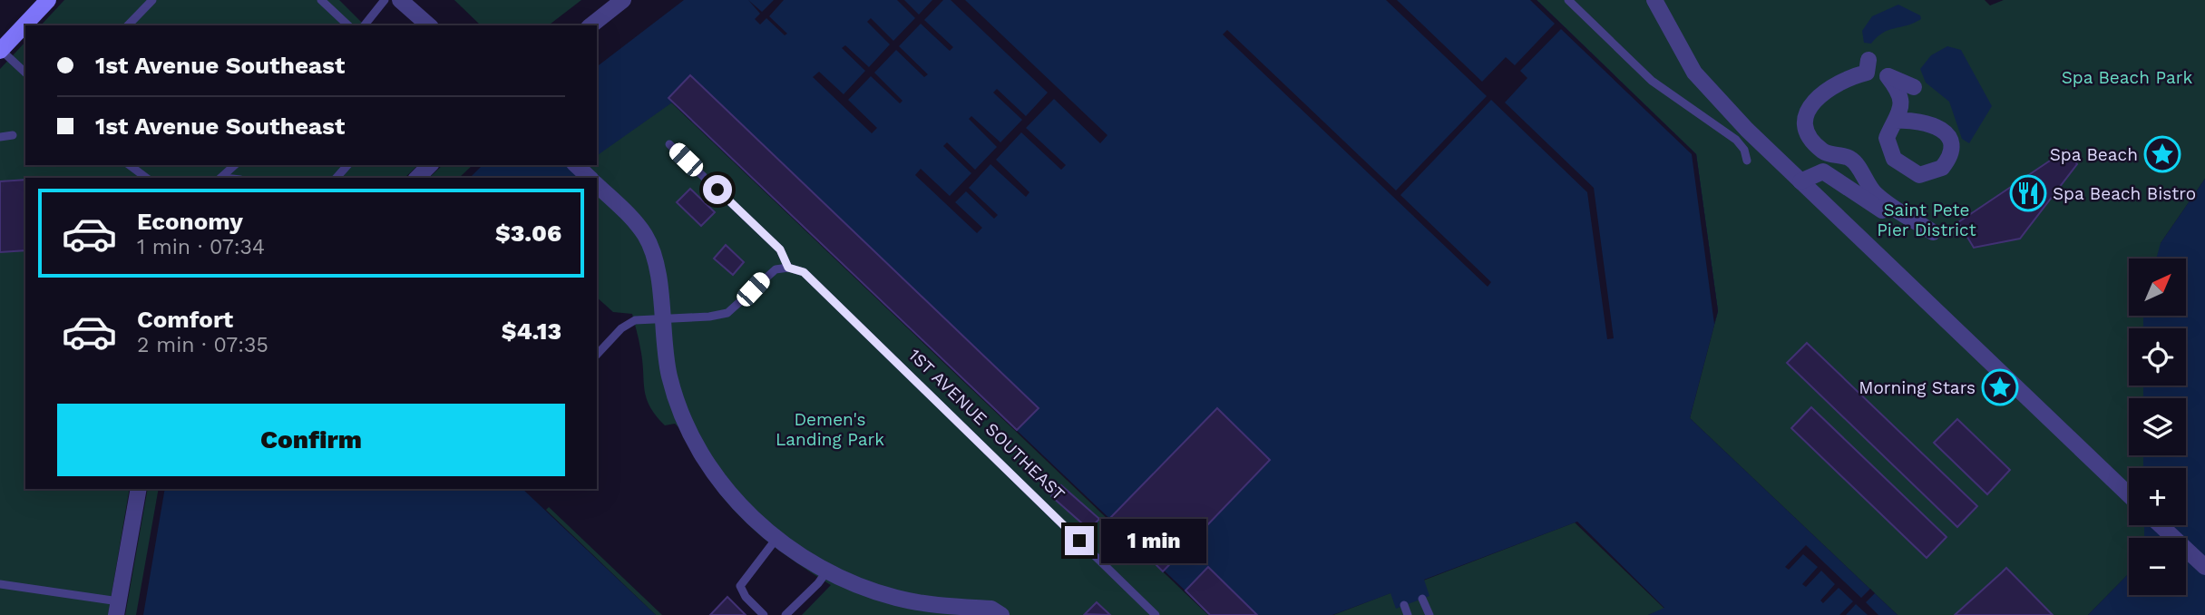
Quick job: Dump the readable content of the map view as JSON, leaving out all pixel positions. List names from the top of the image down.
{
  "streets": {
    "lane": ["1ST AVENUE SOUTHEAST"]
  },
  "parks": ["Spa Beach Park", "Saint Pete Pier District", "Demen's Landing Park"],
  "places": {
    "place": ["Spa Beach", "Morning Stars"],
    "restaurant": ["Spa Beach Bistro"]
  },
  "north": "top right",
  "page": {
    "banner": ["1st Avenue Southeast", "1st Avenue Southeast"],
    "list": [
      {
        "name": "Economy",
        "note": "1 min · 07:34",
        "value": "$3.06"
      },
      {
        "name": "Comfort",
        "note": "2 min · 07:35",
        "value": "$4.13"
      }
    ],
    "map_buttons": ["+", "−"],
    "buttons": "Confirm",
    "bubble": "1 min"
  }
}
